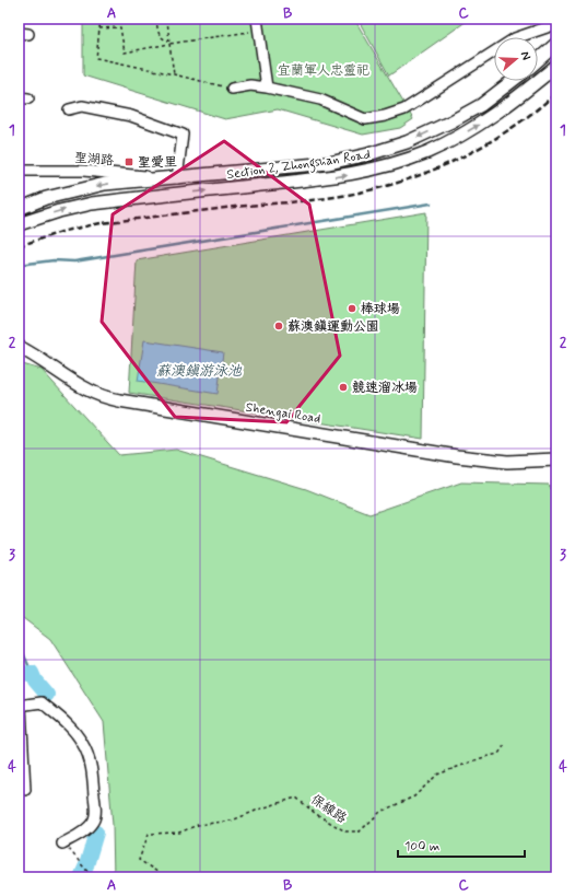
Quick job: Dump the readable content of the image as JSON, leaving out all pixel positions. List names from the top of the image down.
{
  "streets": {
    "main road": ["Section 2, Zhongshan Road", "Shengai Road"],
    "street": ["聖湖路"],
    "path": ["保線路"]
  },
  "crossings": [
    ["聖湖路", "Section 2, Zhongshan Road"]
  ],
  "water": ["蘇澳鎮游泳池"],
  "parks": ["宜蘭軍人忠靈祀"],
  "places": {
    "transit": ["聖愛里"],
    "other": ["棒球場", "蘇澳鎮運動公園", "競速溜冰場"]
  },
  "scale_bar": "100 m",
  "north": "right",
  "grid": {
    "columns": ["A", "B", "C"],
    "rows": [
      "1",
      "2",
      "3",
      "4"
    ]
  }
}
